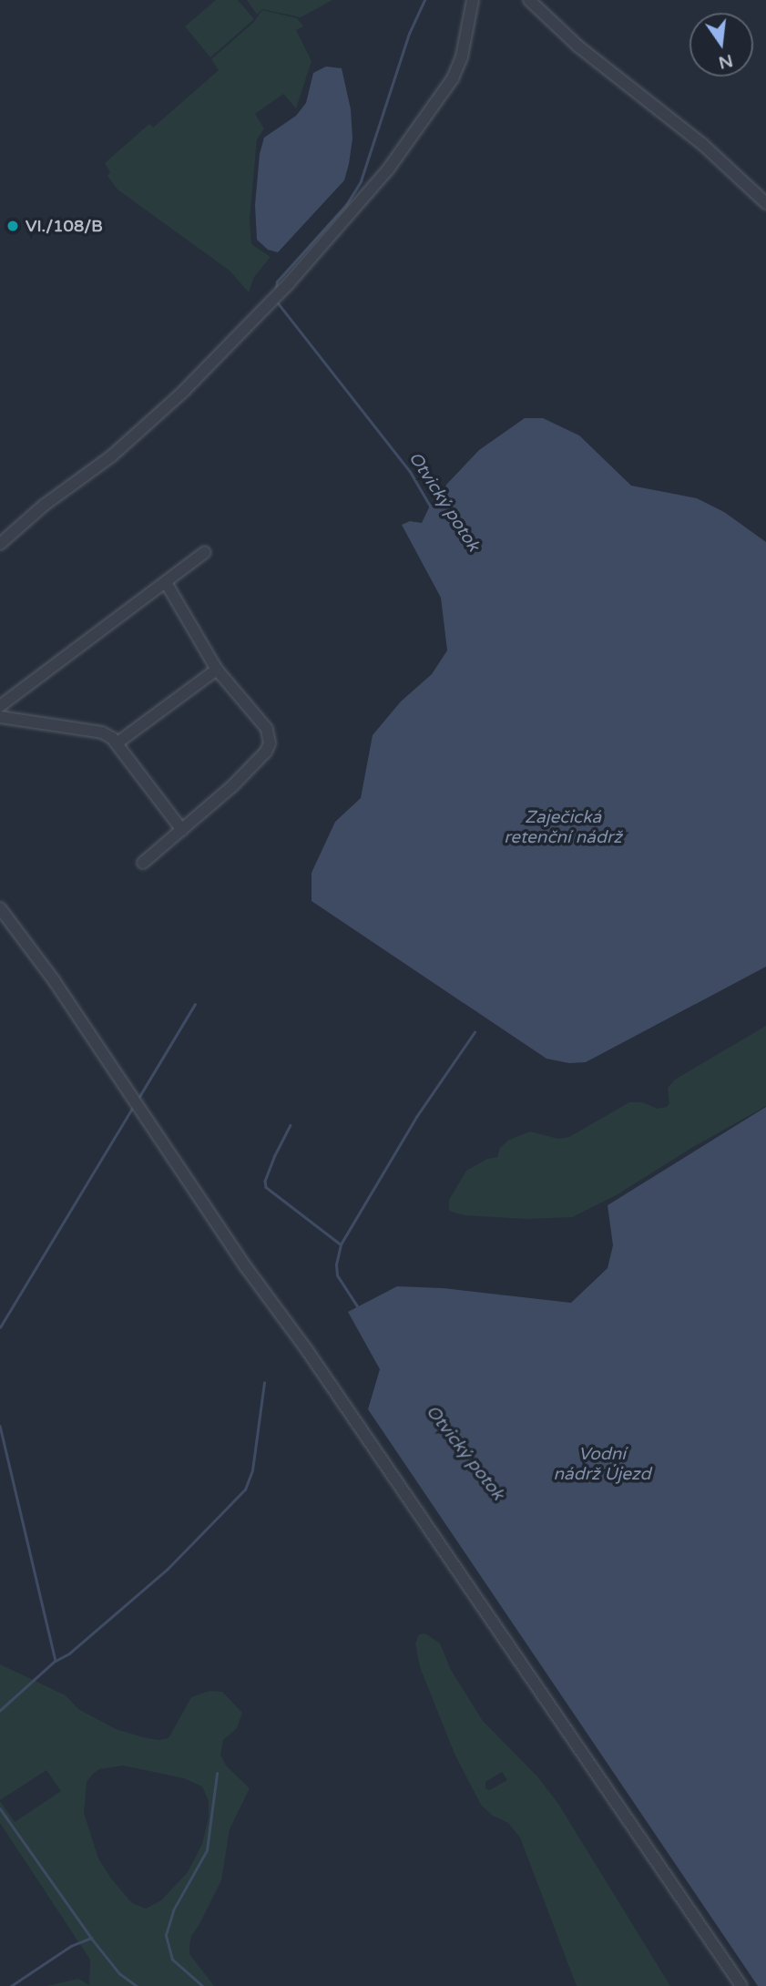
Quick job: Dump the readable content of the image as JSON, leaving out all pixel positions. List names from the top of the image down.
{
  "water": ["Otvický potok", "Zaječická retenční nádrž", "Vodní nádrž Újezd"],
  "places": ["VI./108/B"],
  "north": "bottom"
}
